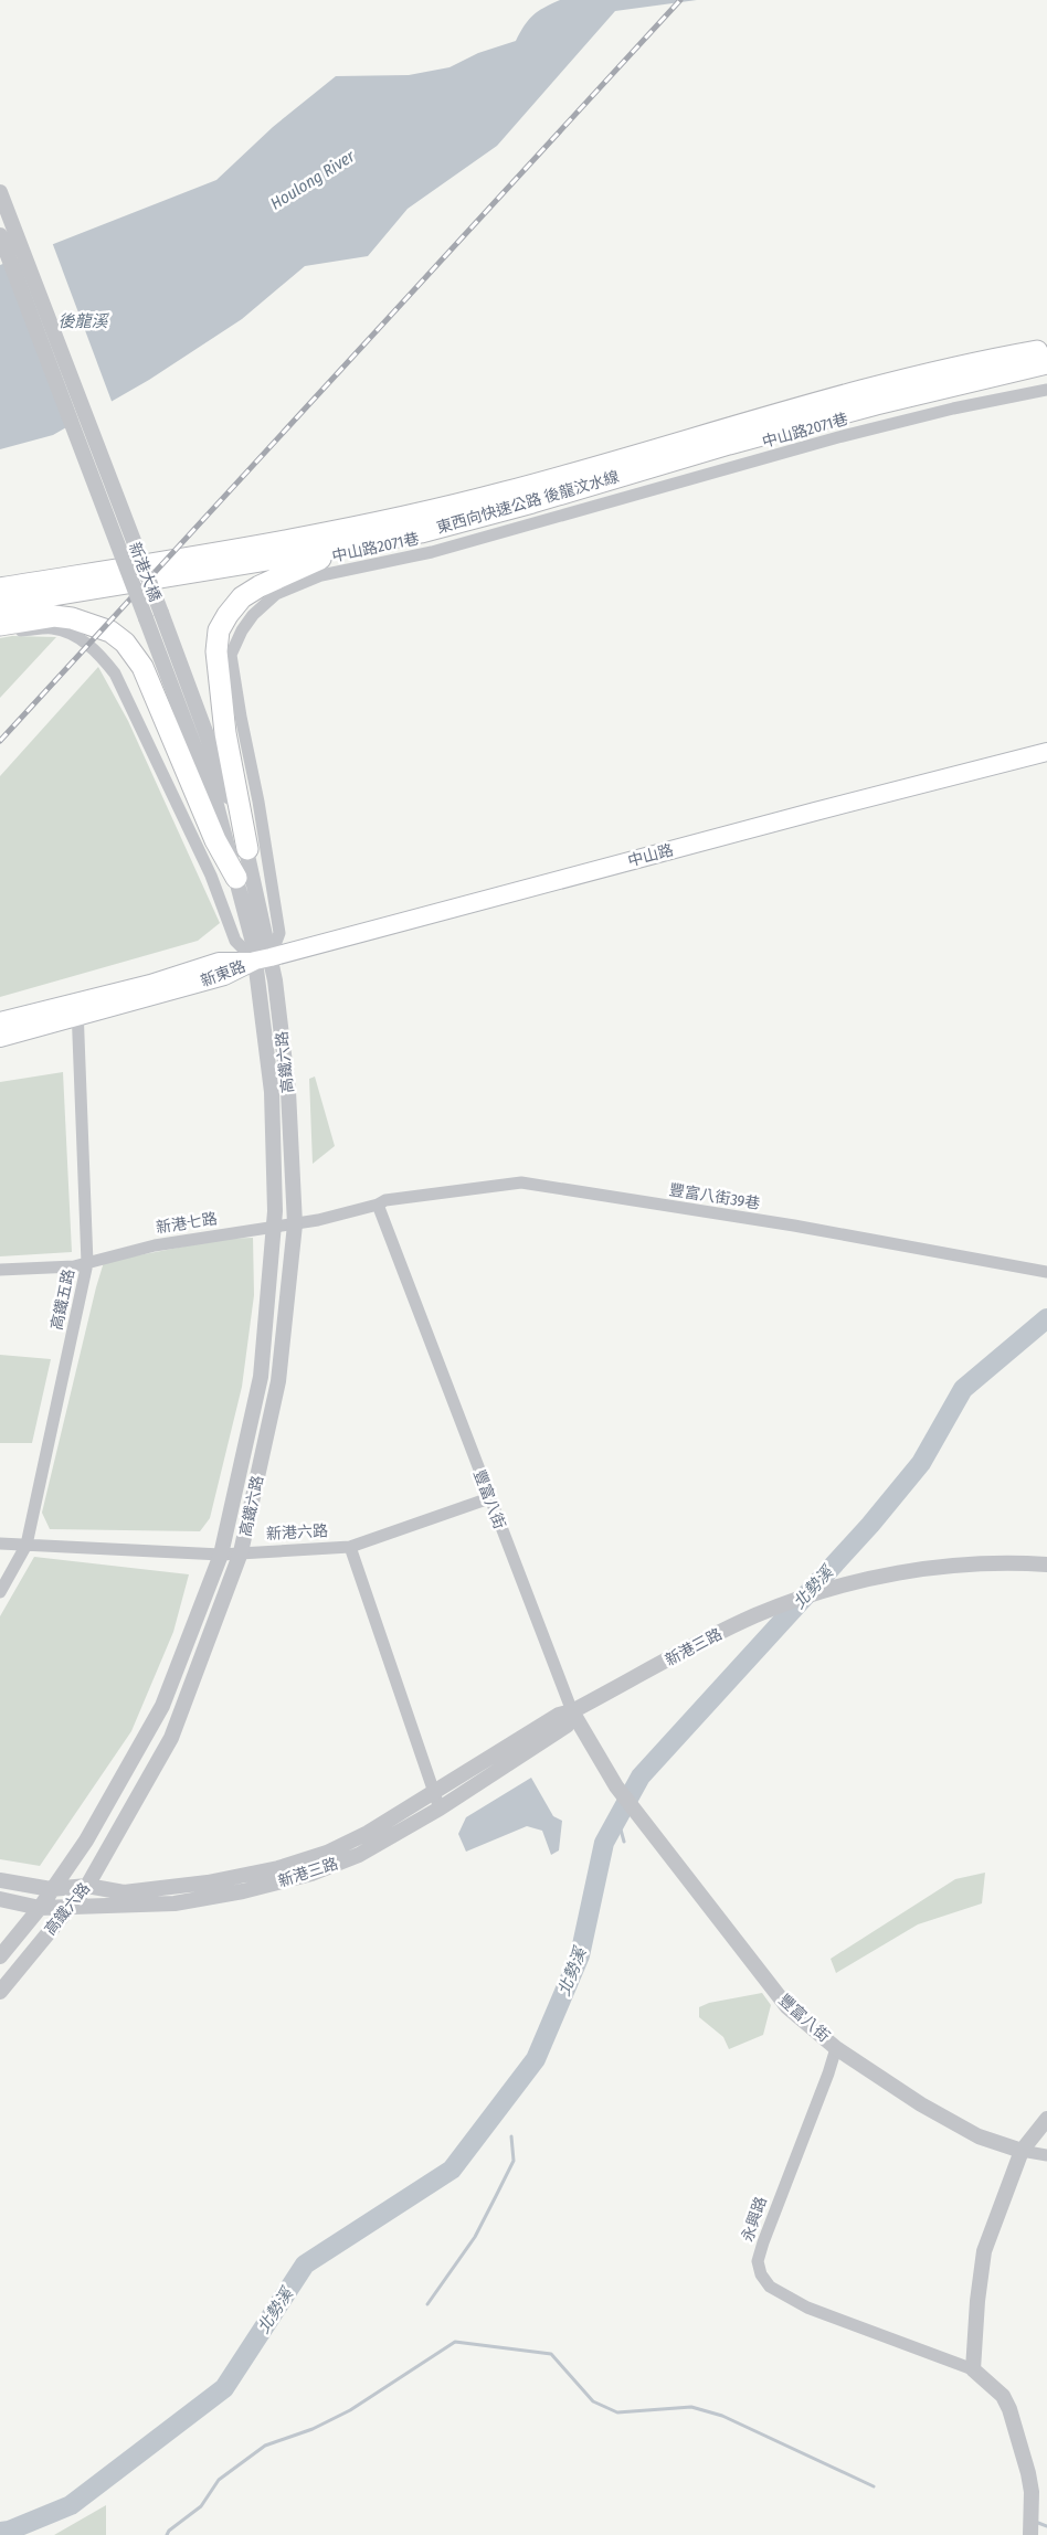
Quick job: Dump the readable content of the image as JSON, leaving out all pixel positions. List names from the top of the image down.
{
  "streets": {
    "highway": ["東西向快速公路 後龍汶水線"],
    "main road": ["中山路", "新東路"],
    "street": [
      "中山路2071巷",
      "新港大橋",
      "高鐵六路",
      "豐富八街39巷",
      "新港七路",
      "高鐵五路",
      "豐富八街",
      "新港六路",
      "新港三路",
      "永興路"
    ]
  },
  "crossings": [
    ["中山路2071巷", "新港大橋"],
    ["中山路2071巷", "中山路"],
    ["中山路2071巷", "新東路"],
    ["中山路2071巷", "高鐵六路"],
    ["新港大橋", "中山路"],
    ["新港大橋", "新東路"],
    ["新港大橋", "高鐵六路"],
    ["中山路", "新東路"],
    ["中山路", "高鐵六路"],
    ["新東路", "高鐵六路"],
    ["新東路", "高鐵五路"],
    ["高鐵六路", "新港七路"],
    ["高鐵六路", "新港六路"],
    ["高鐵六路", "新港三路"],
    ["豐富八街39巷", "新港七路"],
    ["豐富八街39巷", "豐富八街"],
    ["新港七路", "高鐵五路"],
    ["新港七路", "豐富八街"],
    ["高鐵五路", "新港六路"],
    ["豐富八街", "新港六路"],
    ["豐富八街", "新港三路"],
    ["豐富八街", "永興路"]
  ],
  "water": ["Houlong River", "後龍溪", "北勢溪"]
}
